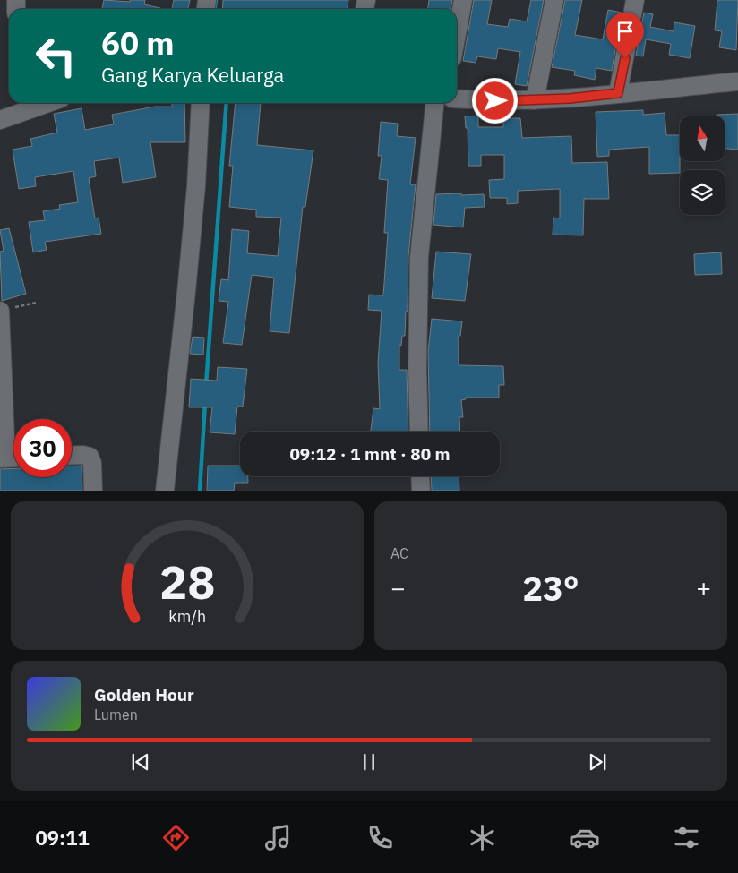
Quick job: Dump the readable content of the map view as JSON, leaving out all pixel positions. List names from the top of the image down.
{
  "north": "top",
  "page": {
    "turn": ["60 m", "Gang Karya Keluarga"],
    "limit": "30",
    "trip": "09:12 · 1 mnt · 80 m",
    "tile": "AC",
    "heat": ["−", "23°", "+"],
    "song": ["Golden Hour", "Lumen"],
    "tabs": "09:11",
    "gauge": ["28", "km/h"]
  }
}
